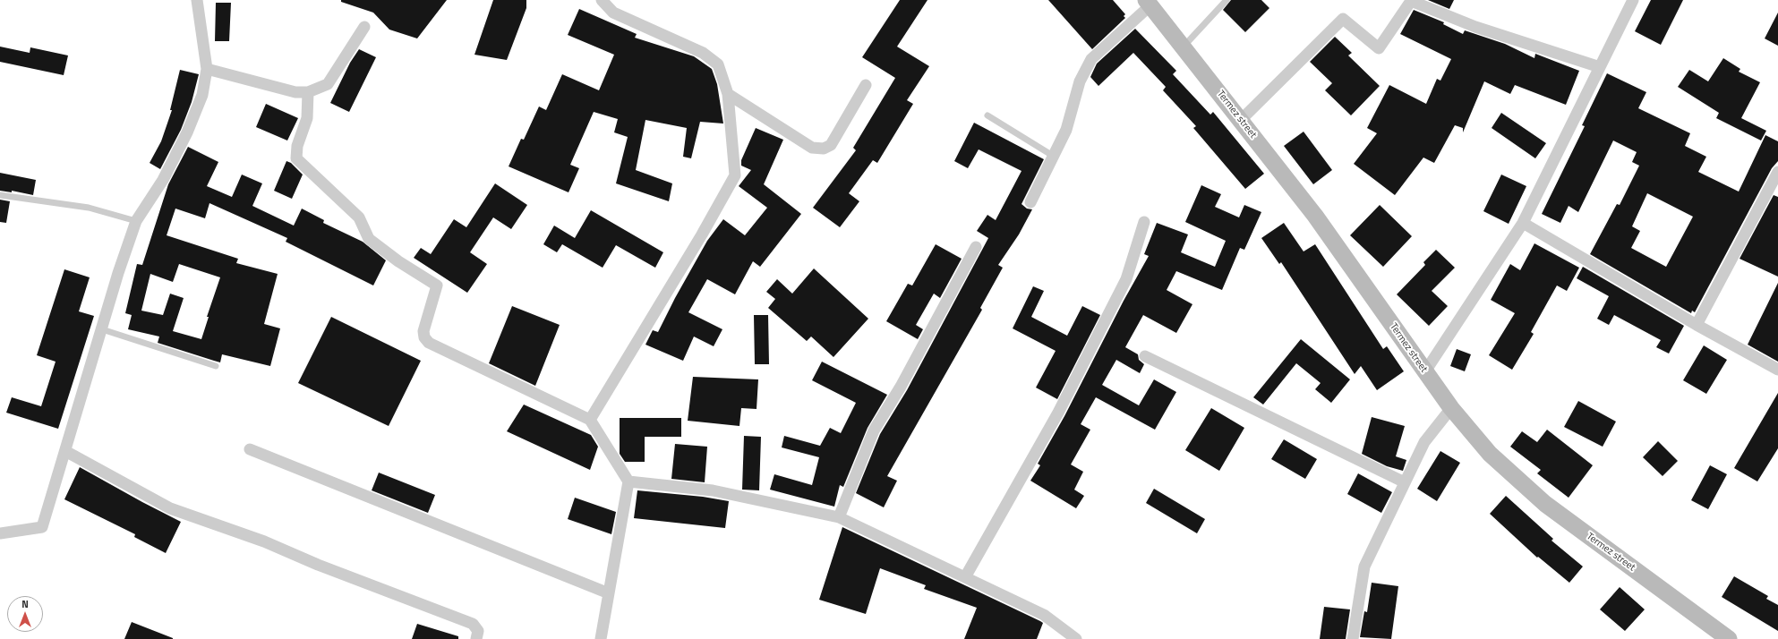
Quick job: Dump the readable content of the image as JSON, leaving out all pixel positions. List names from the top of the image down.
{
  "streets": {
    "main road": ["Termez street"]
  },
  "north": "top"
}
